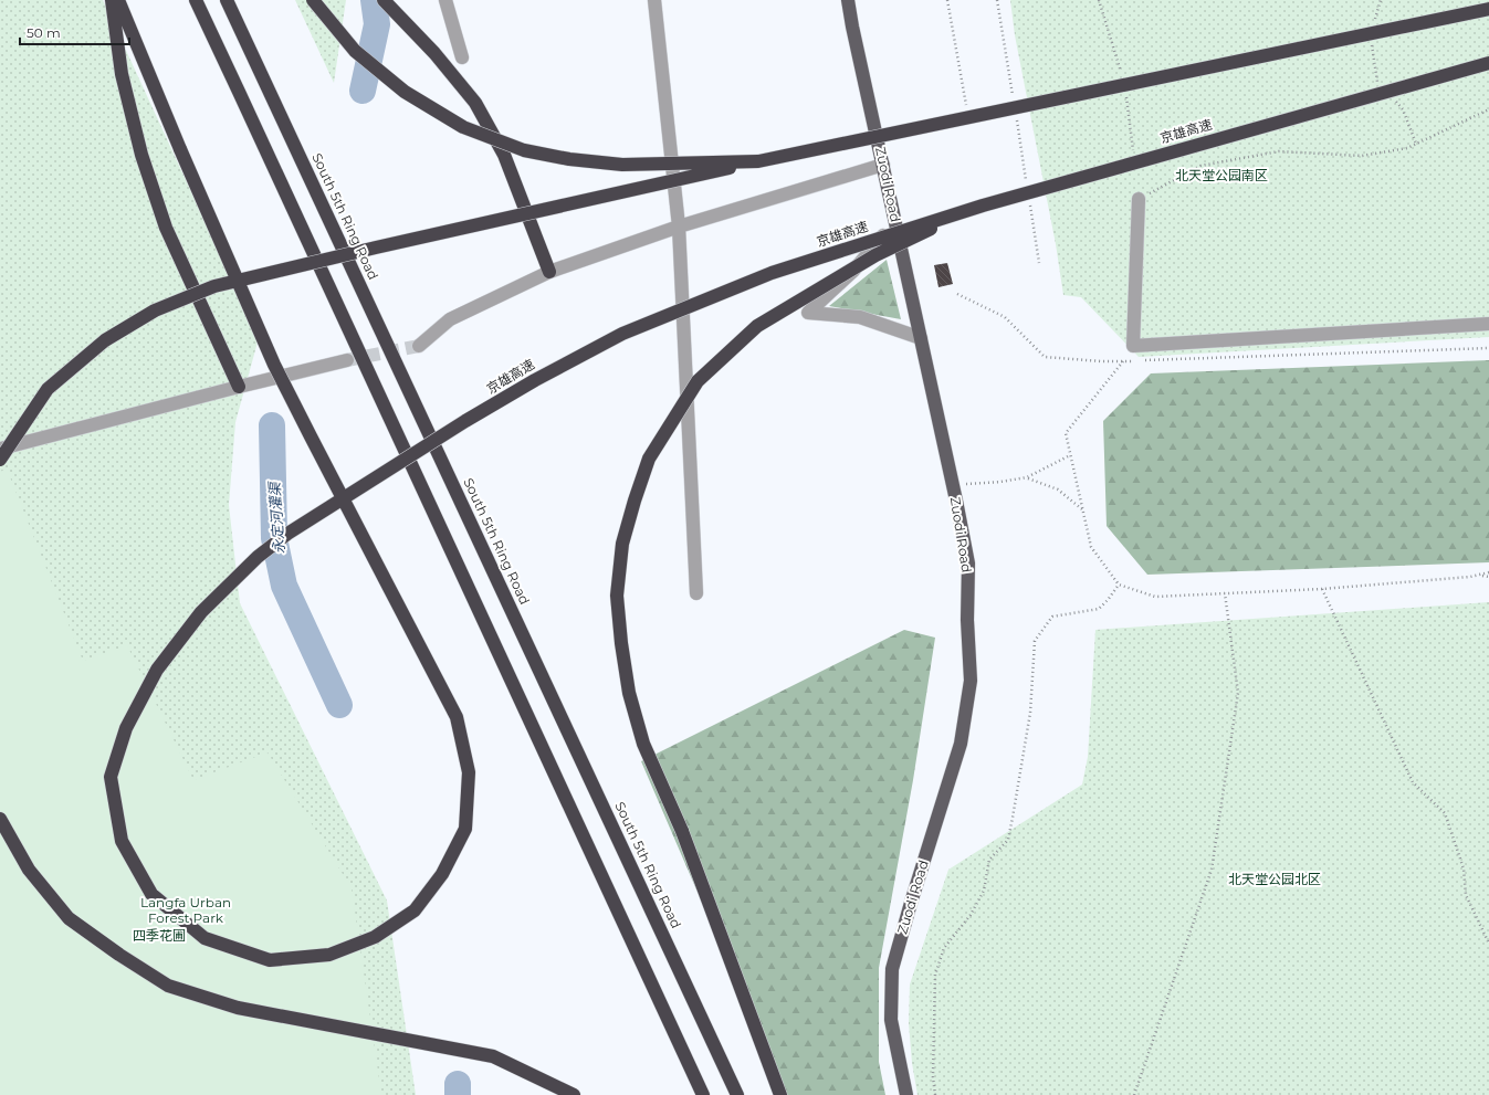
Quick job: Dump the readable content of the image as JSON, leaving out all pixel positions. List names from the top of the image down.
{
  "streets": {
    "highway": ["京雄高速", "South 5th Ring Road"],
    "main road": ["Zuodi Road"]
  },
  "water": ["永定河灌渠"],
  "parks": [
    "北天堂公园南区",
    "北天堂公园北区",
    "Langfa Urban Forest Park",
    "四季花圃"
  ],
  "scale_bar": "50 m"
}
